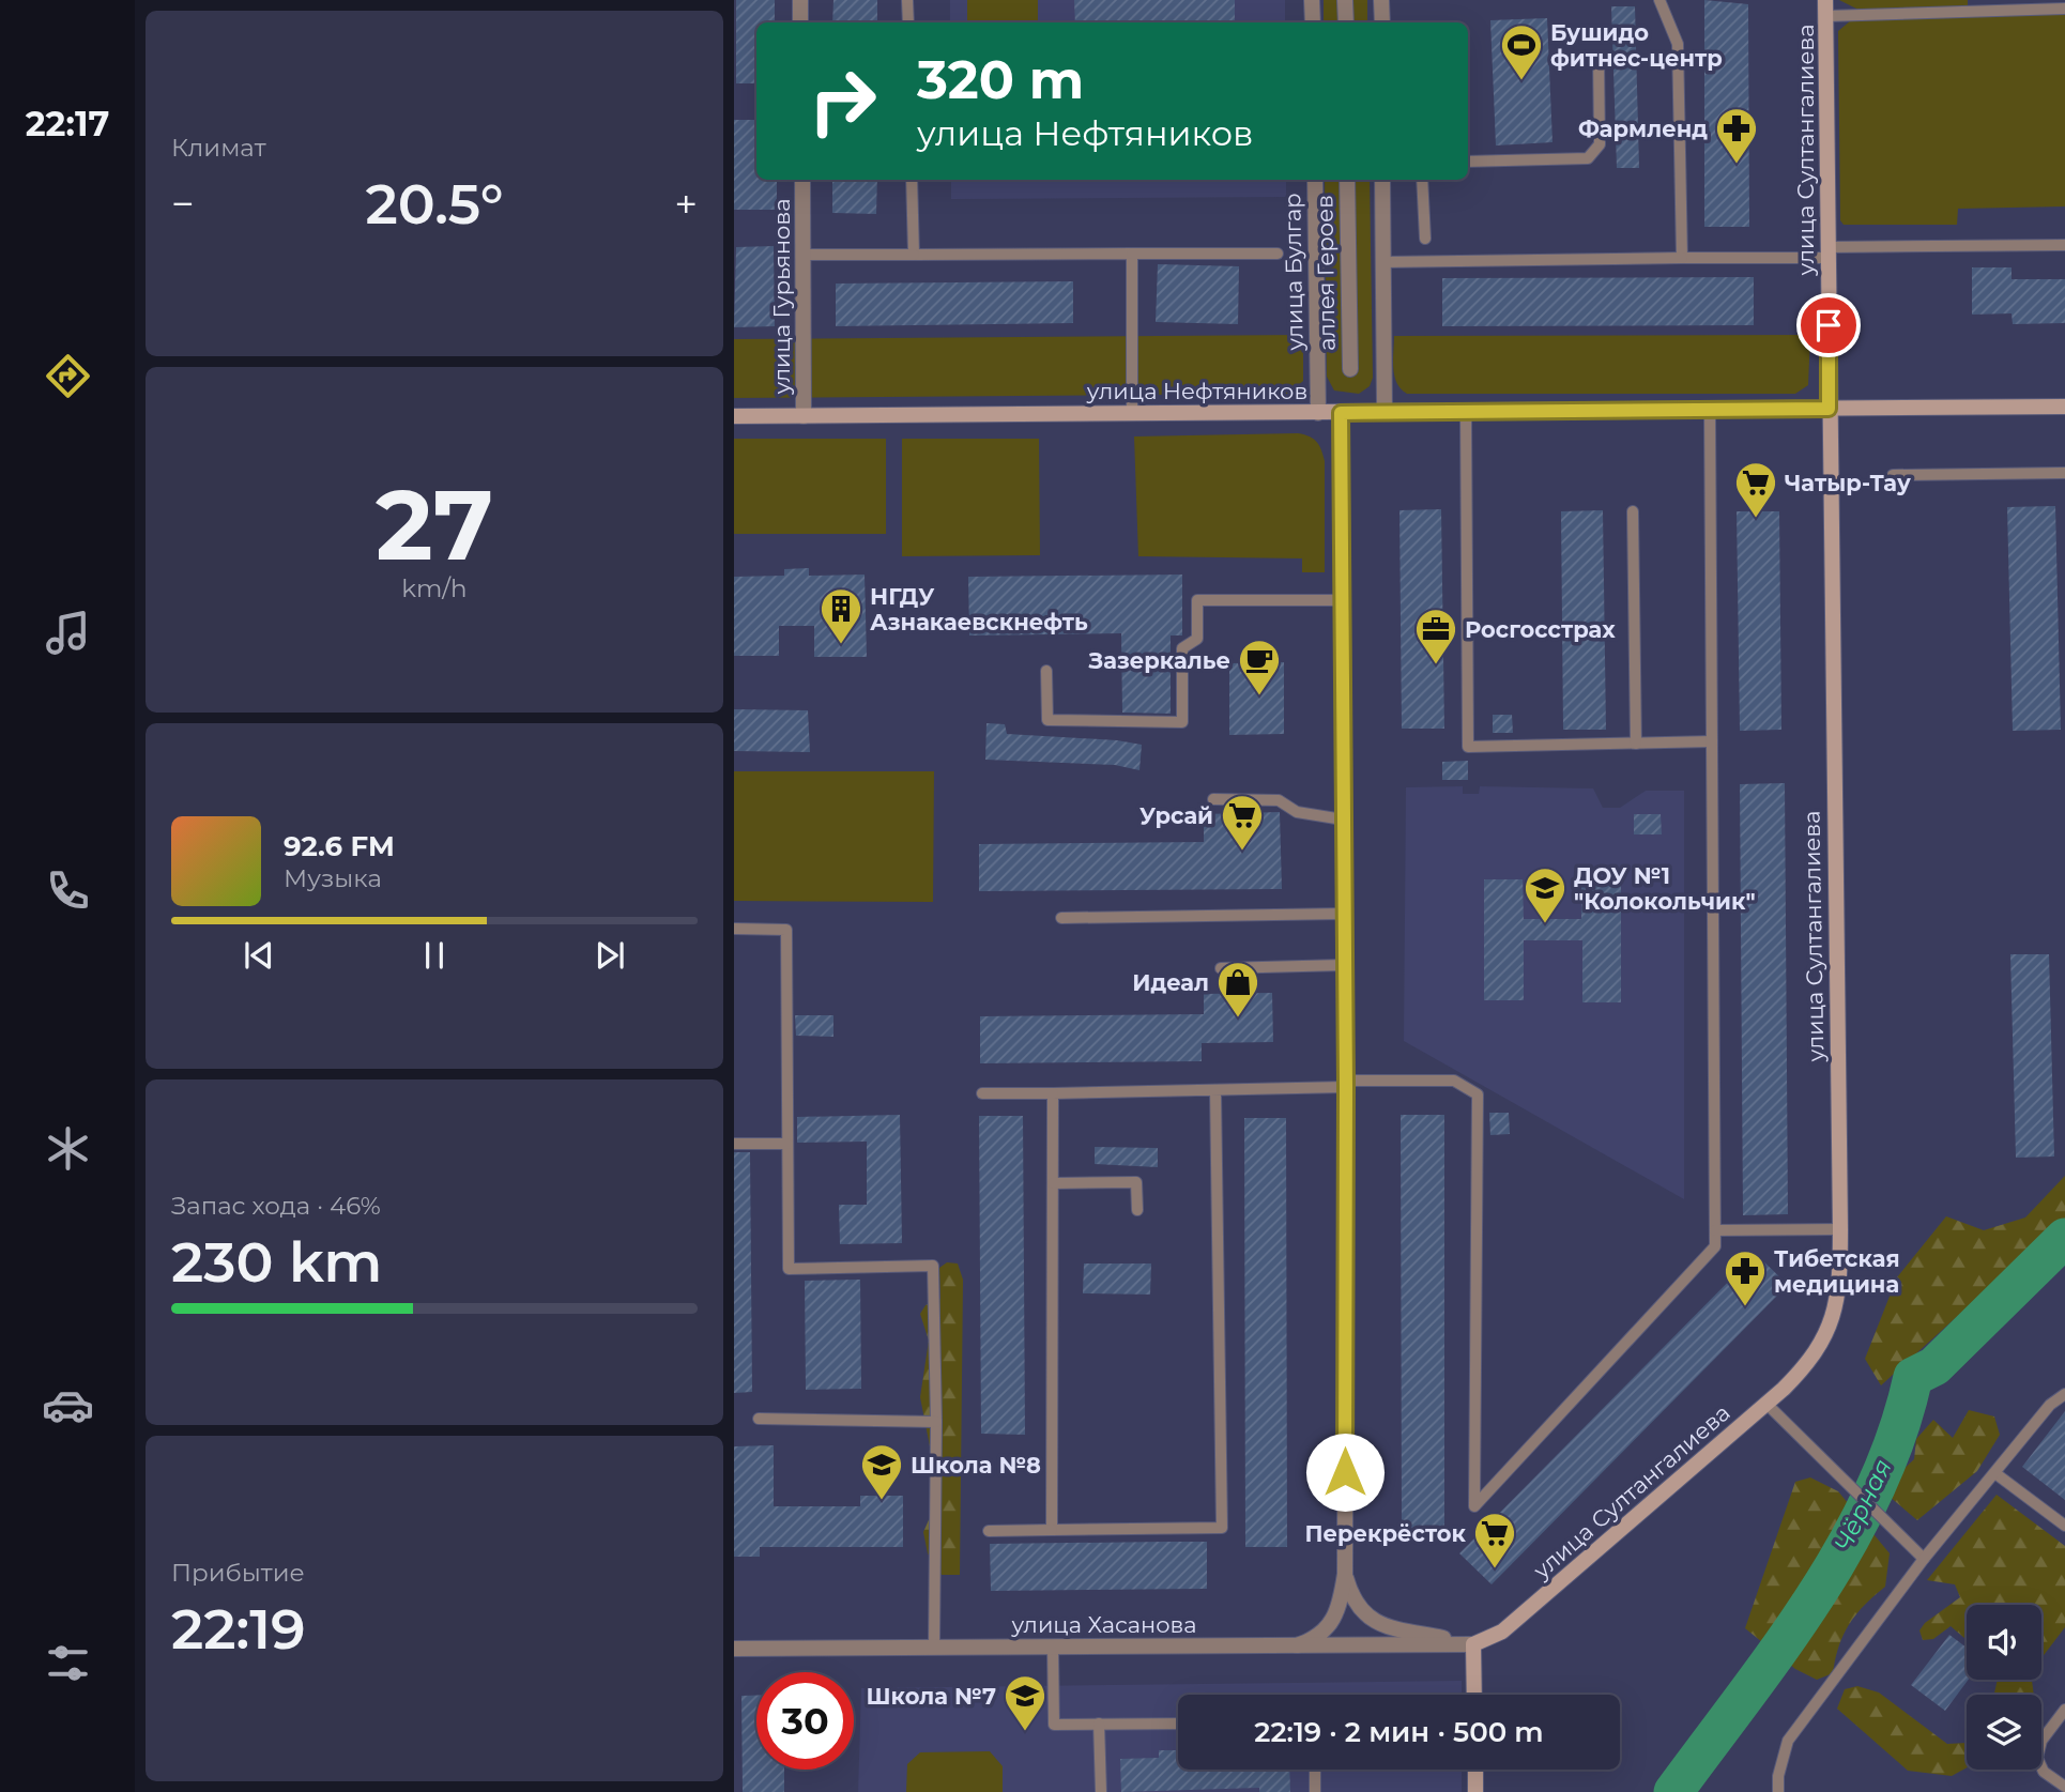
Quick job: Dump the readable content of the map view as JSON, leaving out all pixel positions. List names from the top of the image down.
{
  "streets": {
    "street": [
      "улица Султангалиева",
      "улица Булгар",
      "аллея Героев",
      "улица Гурьянова",
      "улица Нефтяников",
      "улица Хасанова"
    ]
  },
  "crossings": [
    ["улица Султангалиева", "улица Нефтяников"],
    ["улица Султангалиева", "улица Хасанова"],
    ["улица Булгар", "улица Нефтяников"],
    ["улица Гурьянова", "улица Нефтяников"]
  ],
  "water": ["Чёрная"],
  "places": {
    "sports": ["Бушидо фитнес-центр"],
    "pharmacy": ["Фармленд", "Тибетская медицина"],
    "supermarket": ["Чатыр-Тау", "Урсай", "Перекрёсток"],
    "building": ["НГДУ Азнакаевскнефть"],
    "office": ["Росгосстрах"],
    "cafe": ["Зазеркалье"],
    "school or university": ["ДОУ №1 \"Колокольчик\"", "Школа №8", "Школа №7"],
    "shop": ["Идеал"]
  },
  "page": {
    "tabs": "22:17",
    "tile": [
      "Климат",
      ["27", "km/h"],
      ["Запас хода · 46%", "230 km"],
      ["Прибытие", "22:19"]
    ],
    "turn": ["320 m", "улица Нефтяников"],
    "heat": ["−", "20.5°", "+"],
    "song": ["92.6 FM", "Музыка"],
    "limit": "30",
    "trip": "22:19 · 2 мин · 500 m"
  }
}
